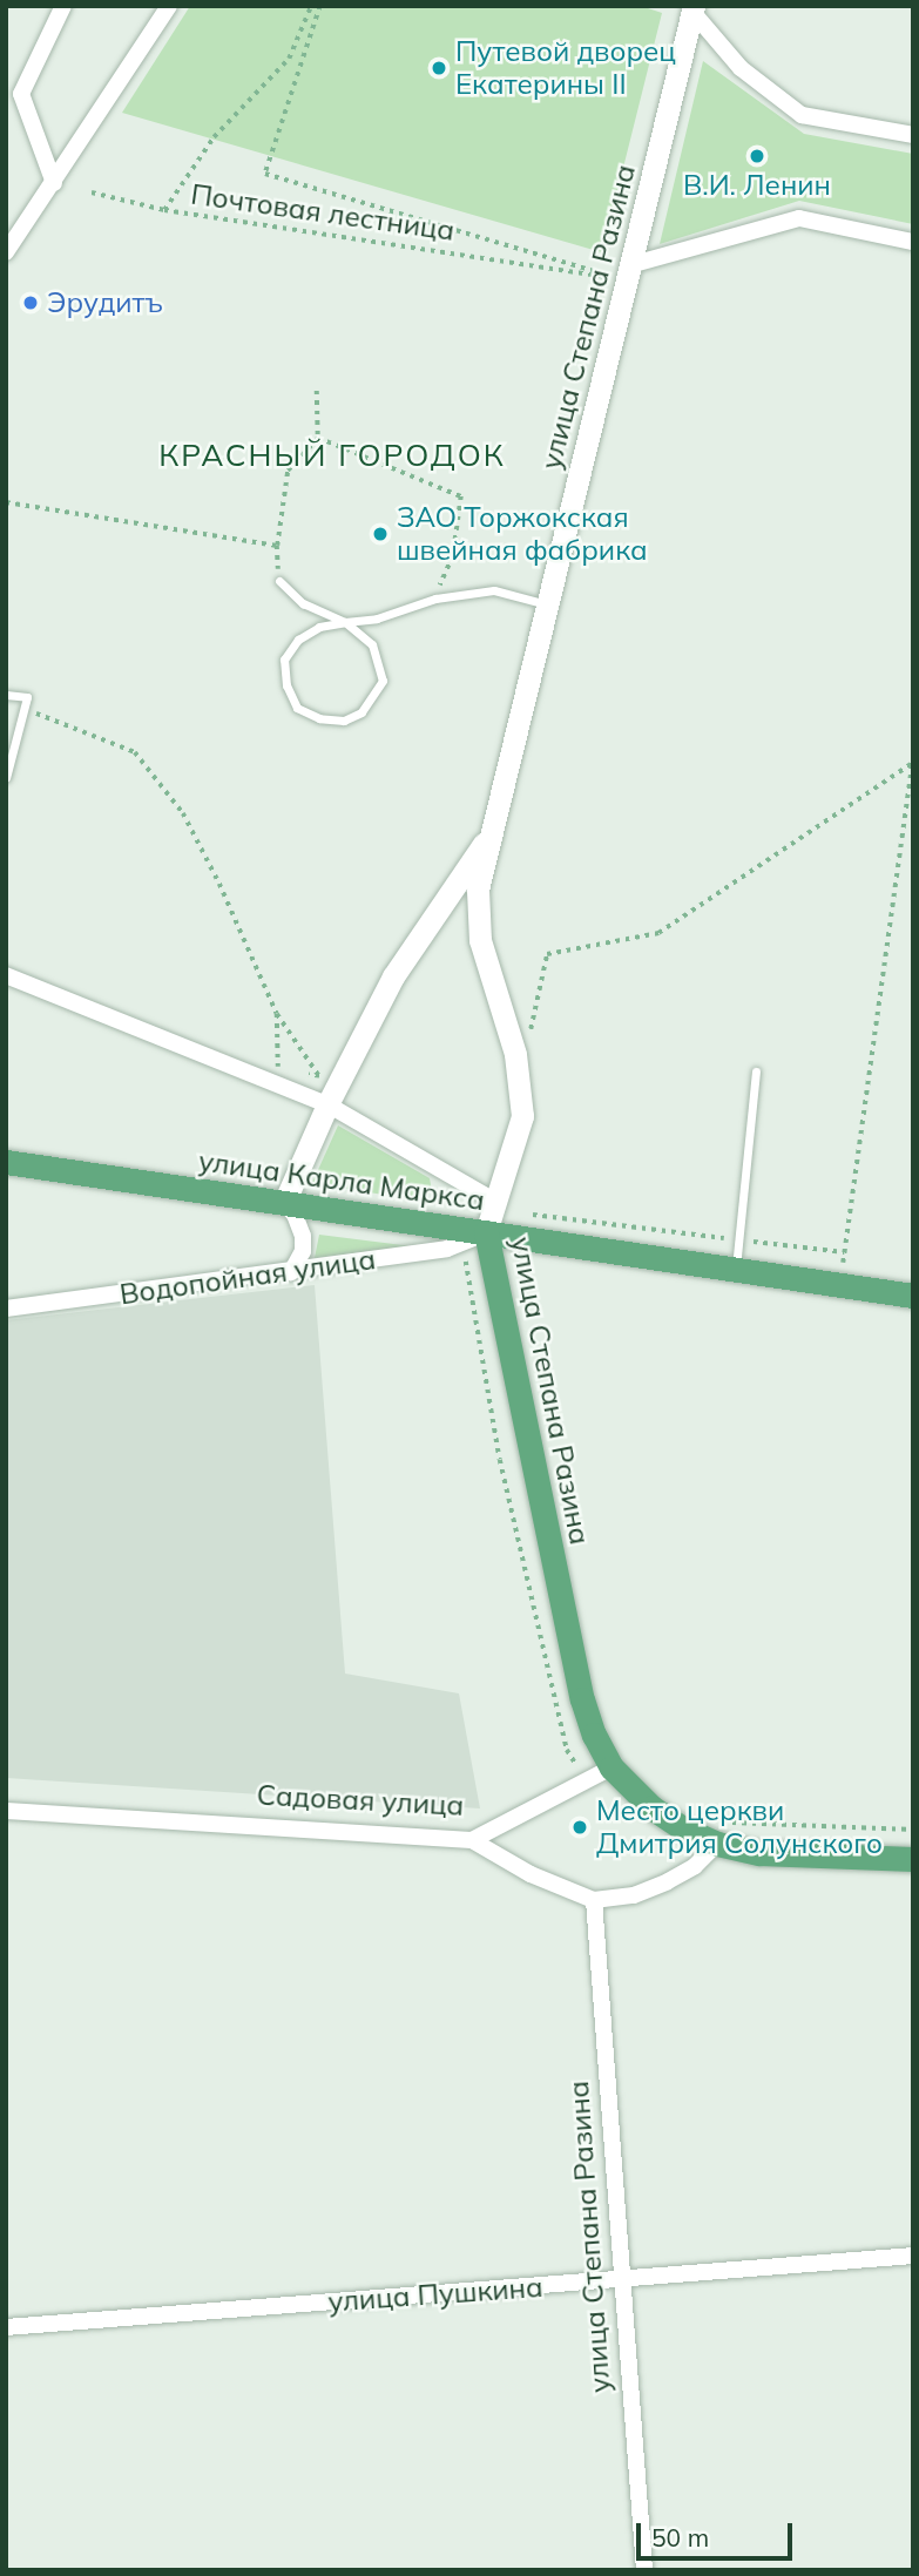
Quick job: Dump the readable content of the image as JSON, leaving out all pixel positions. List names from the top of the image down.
{
  "streets": {
    "main road": ["улица Степана Разина", "улица Карла Маркса"],
    "street": ["Водопойная улица", "Садовая улица", "улица Пушкина"],
    "path": ["Почтовая лестница"]
  },
  "crossings": [
    ["улица Степана Разина", "улица Карла Маркса"],
    ["улица Степана Разина", "Водопойная улица"],
    ["улица Степана Разина", "Садовая улица"],
    ["улица Степана Разина", "улица Пушкина"],
    ["улица Карла Маркса", "Водопойная улица"]
  ],
  "districts": ["КРАСНЫЙ ГОРОДОК"],
  "places": [
    "Путевой дворец Екатерины II",
    "В.И. Ленин",
    "Эрудитъ",
    "ЗАО Торжокская швейная фабрика",
    "Место церкви Дмитрия Солунского"
  ],
  "scale_bar": "50 m"
}
